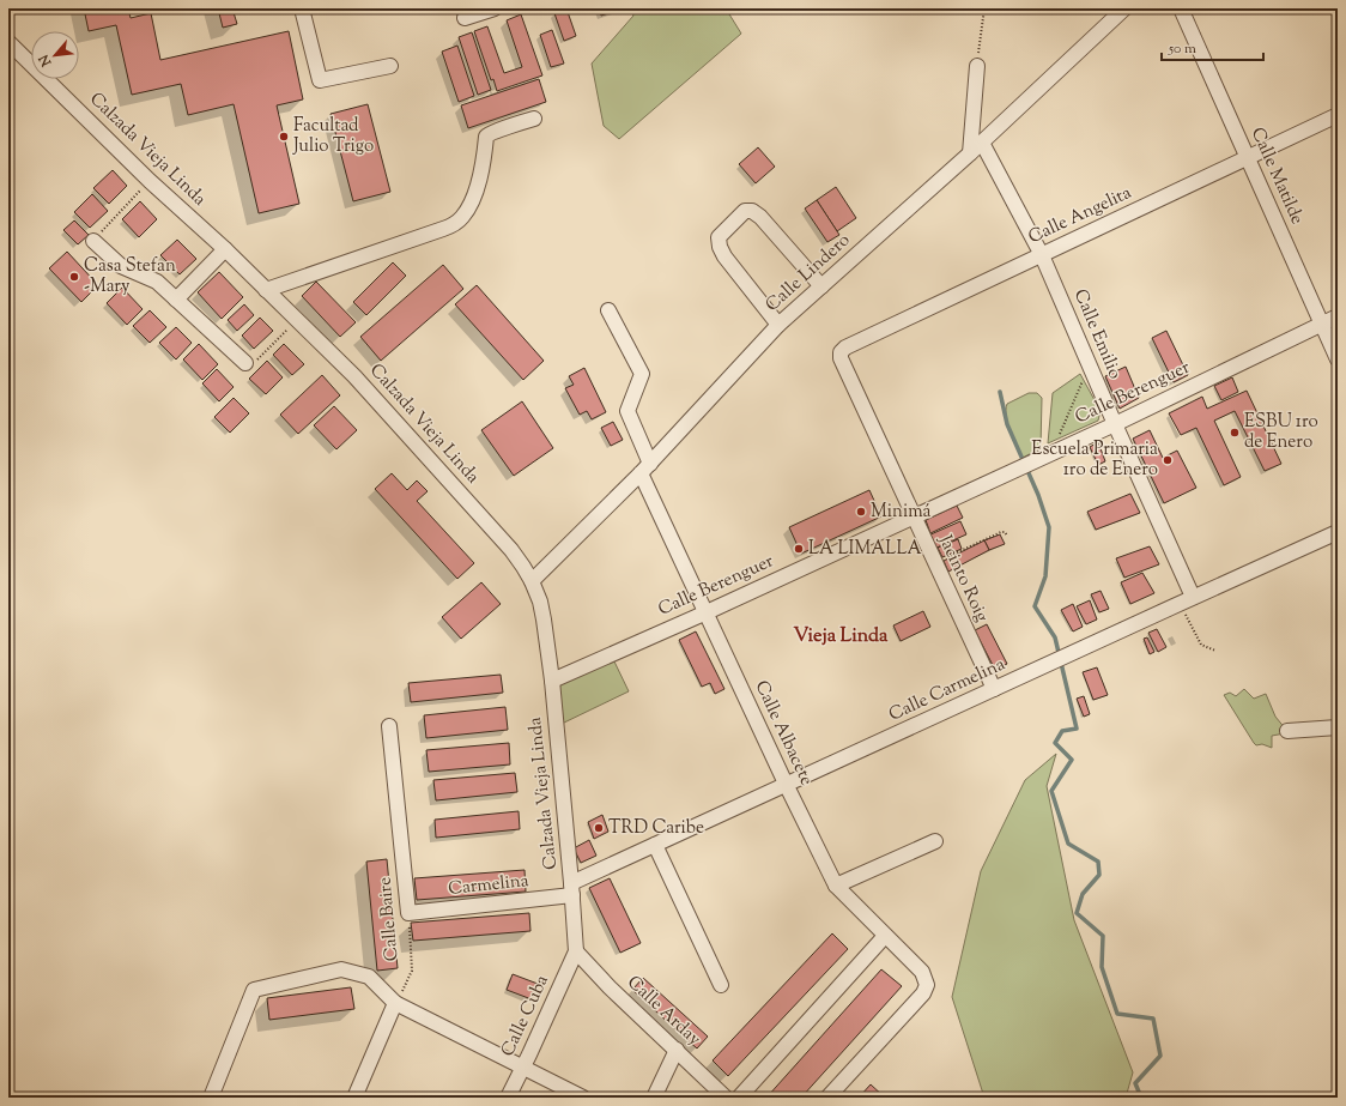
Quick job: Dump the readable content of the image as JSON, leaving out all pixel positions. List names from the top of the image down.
{
  "streets": {
    "street": [
      "Calzada Vieja Linda",
      "Calle Matilde",
      "Calle Angelita",
      "Calle Lindero",
      "Calle Emilio",
      "Calle Berenguer",
      "Jacinto Roig",
      "Calle Carmelina",
      "Calle Albacete",
      "Carmelina",
      "Calle Baire",
      "Calle Arday",
      "Calle Cuba"
    ]
  },
  "crossings": [
    ["Calzada Vieja Linda", "Calle Lindero"],
    ["Calzada Vieja Linda", "Calle Berenguer"],
    ["Calzada Vieja Linda", "Calle Carmelina"],
    ["Calzada Vieja Linda", "Carmelina"],
    ["Calzada Vieja Linda", "Calle Arday"],
    ["Calzada Vieja Linda", "Calle Cuba"],
    ["Calle Matilde", "Calle Angelita"],
    ["Calle Matilde", "Calle Berenguer"],
    ["Calle Angelita", "Calle Emilio"],
    ["Calle Angelita", "Jacinto Roig"],
    ["Calle Lindero", "Calle Emilio"],
    ["Calle Lindero", "Calle Albacete"],
    ["Calle Emilio", "Calle Berenguer"],
    ["Calle Emilio", "Calle Carmelina"],
    ["Calle Berenguer", "Jacinto Roig"],
    ["Calle Berenguer", "Calle Albacete"],
    ["Jacinto Roig", "Calle Carmelina"],
    ["Calle Carmelina", "Calle Albacete"],
    ["Calle Carmelina", "Carmelina"],
    ["Carmelina", "Calle Baire"],
    ["Calle Arday", "Calle Cuba"]
  ],
  "districts": ["Vieja Linda"],
  "places": [
    "Facultad Julio Trigo",
    "Casa Stefan -Mary",
    "ESBU 1ro de Enero",
    "Escuela Primaria 1ro de Enero",
    "Minimá",
    "LA LIMALLA",
    "TRD Caribe"
  ],
  "scale_bar": "50 m",
  "north": "bottom left"
}
